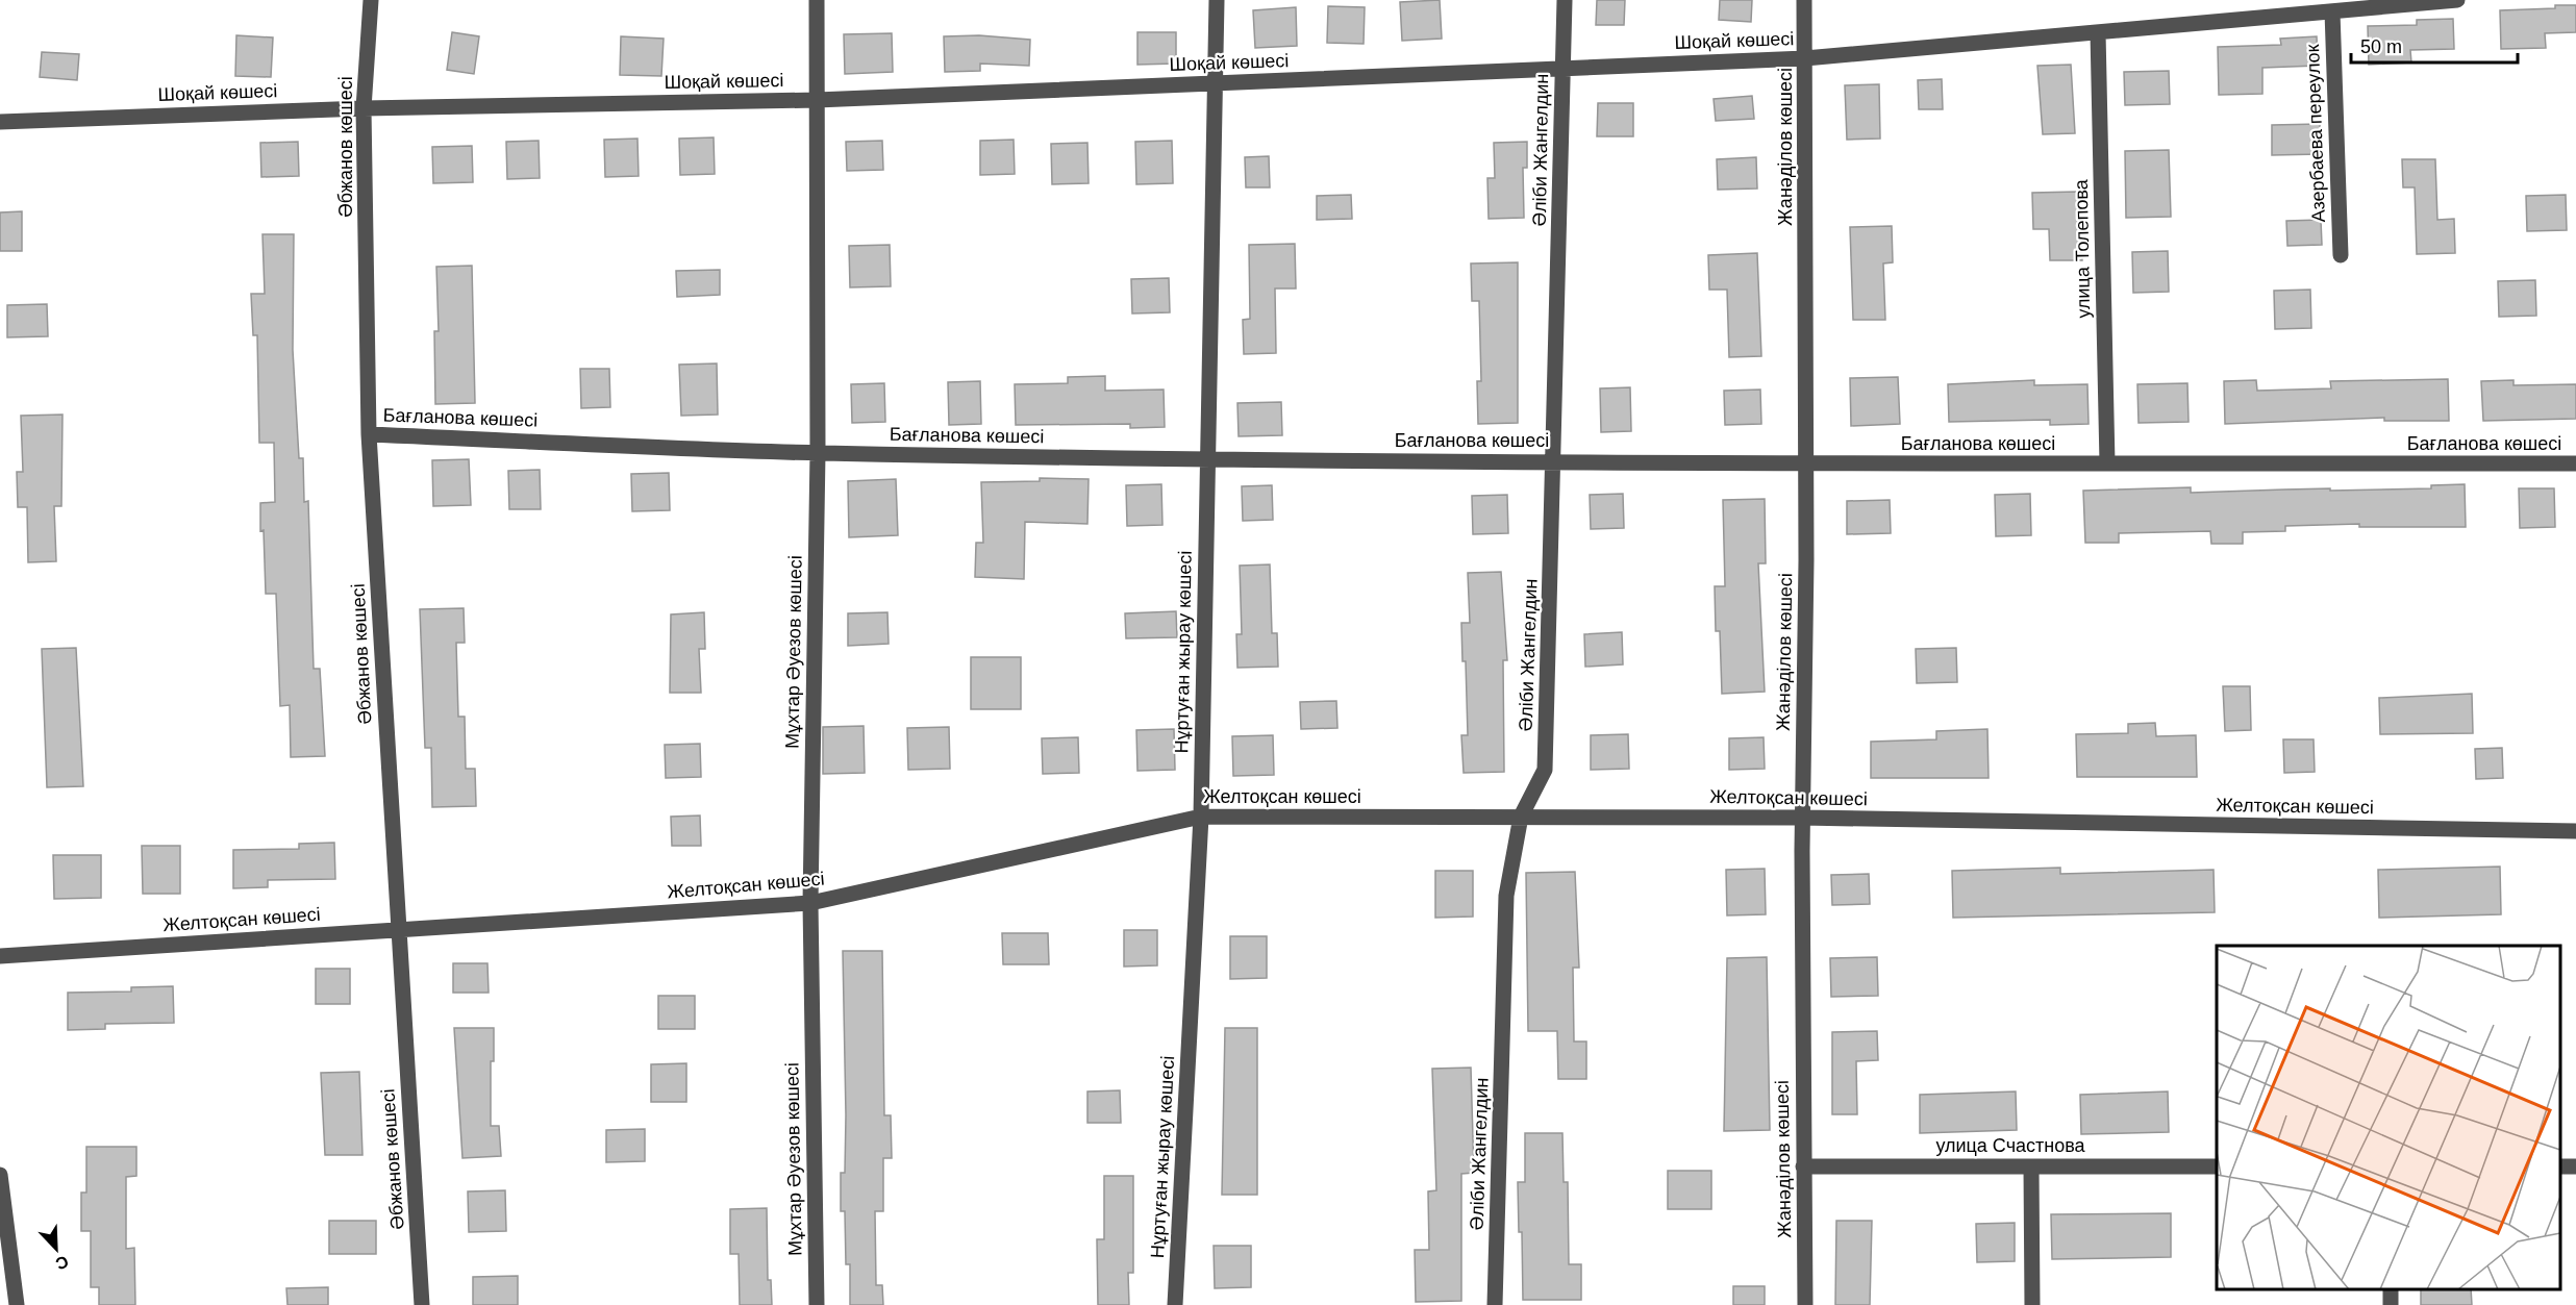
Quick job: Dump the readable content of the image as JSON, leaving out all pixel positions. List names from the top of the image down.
{
  "streets": {
    "street": [
      "Шоқай көшесі",
      "Азербаева переулок",
      "Әбжанов көшесі",
      "Жанәділов көшесі",
      "Әліби Жангелдин",
      "улица Толепова",
      "Бағланова көшесі",
      "Мұхтар Әуезов көшесі",
      "Нұртуған жырау көшесі",
      "Желтоқсан көшесі",
      "улица Счастнова"
    ]
  },
  "crossings": [
    ["Шоқай көшесі", "Азербаева переулок"],
    ["Шоқай көшесі", "Әбжанов көшесі"],
    ["Шоқай көшесі", "Жанәділов көшесі"],
    ["Шоқай көшесі", "Әліби Жангелдин"],
    ["Шоқай көшесі", "улица Толепова"],
    ["Шоқай көшесі", "Мұхтар Әуезов көшесі"],
    ["Шоқай көшесі", "Нұртуған жырау көшесі"],
    ["Әбжанов көшесі", "Бағланова көшесі"],
    ["Әбжанов көшесі", "Желтоқсан көшесі"],
    ["Жанәділов көшесі", "Бағланова көшесі"],
    ["Жанәділов көшесі", "Желтоқсан көшесі"],
    ["Жанәділов көшесі", "улица Счастнова"],
    ["Әліби Жангелдин", "Бағланова көшесі"],
    ["Әліби Жангелдин", "Желтоқсан көшесі"],
    ["улица Толепова", "Бағланова көшесі"],
    ["Бағланова көшесі", "Мұхтар Әуезов көшесі"],
    ["Бағланова көшесі", "Нұртуған жырау көшесі"],
    ["Мұхтар Әуезов көшесі", "Желтоқсан көшесі"],
    ["Нұртуған жырау көшесі", "Желтоқсан көшесі"]
  ],
  "scale_bar": "50 m",
  "north": "bottom right"
}
